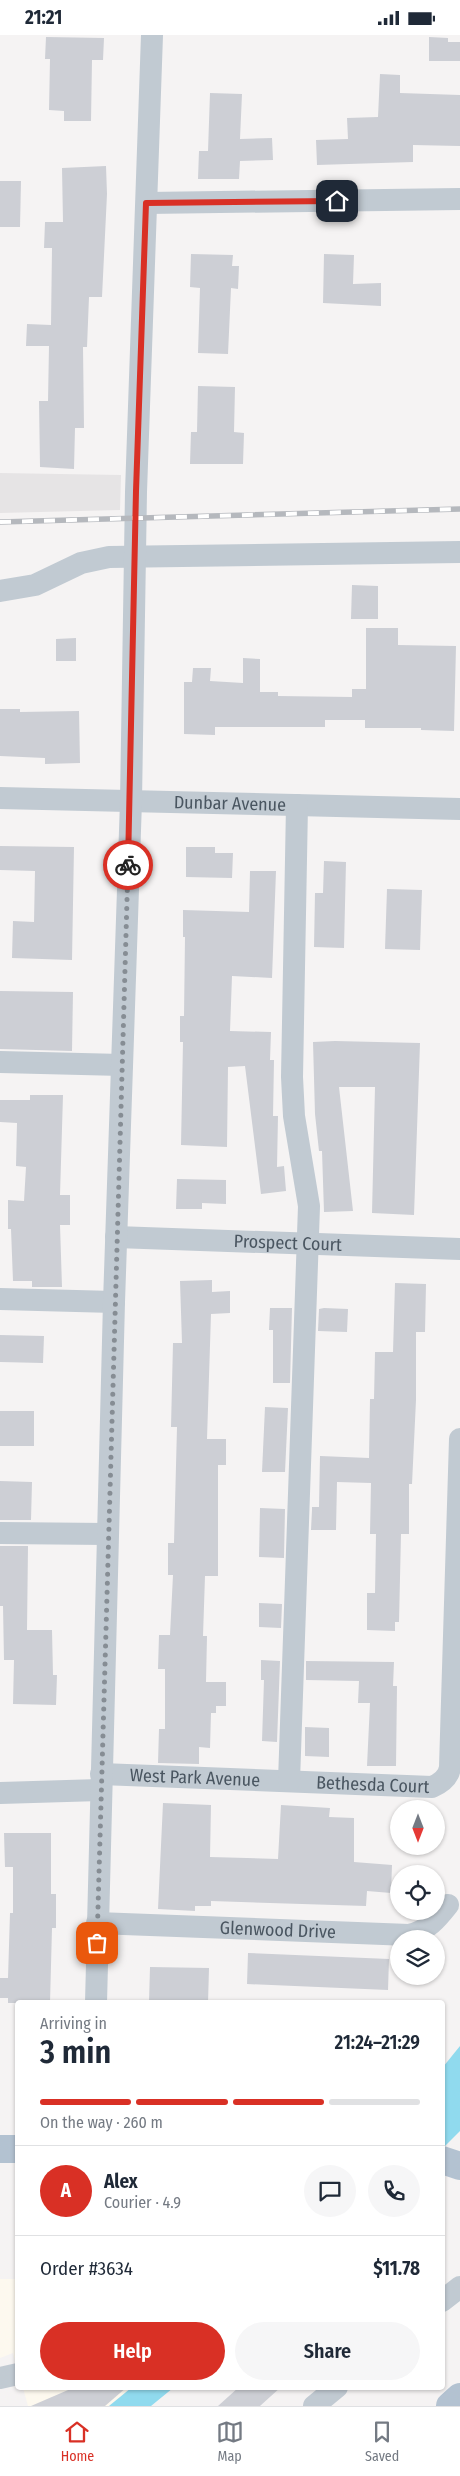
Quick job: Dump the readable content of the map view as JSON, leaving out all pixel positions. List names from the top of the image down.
{
  "streets": {
    "street": [
      "Dunbar Avenue",
      "Prospect Court",
      "West Park Avenue",
      "Bethesda Court",
      "Glenwood Drive"
    ]
  },
  "crossings": [
    ["West Park Avenue", "Bethesda Court"]
  ],
  "north": "bottom",
  "page": {
    "status": "21:21",
    "heading": ["3 min", "Arriving in", "21:24–21:29"],
    "panel": [
      "Alex",
      "Courier · 4.9",
      "Order #3634",
      "$11.78"
    ],
    "bar": "On the way · 260 m",
    "round": "A",
    "buttons": ["Help", "Share"],
    "tabs": ["Home", "Map", "Saved"]
  }
}
